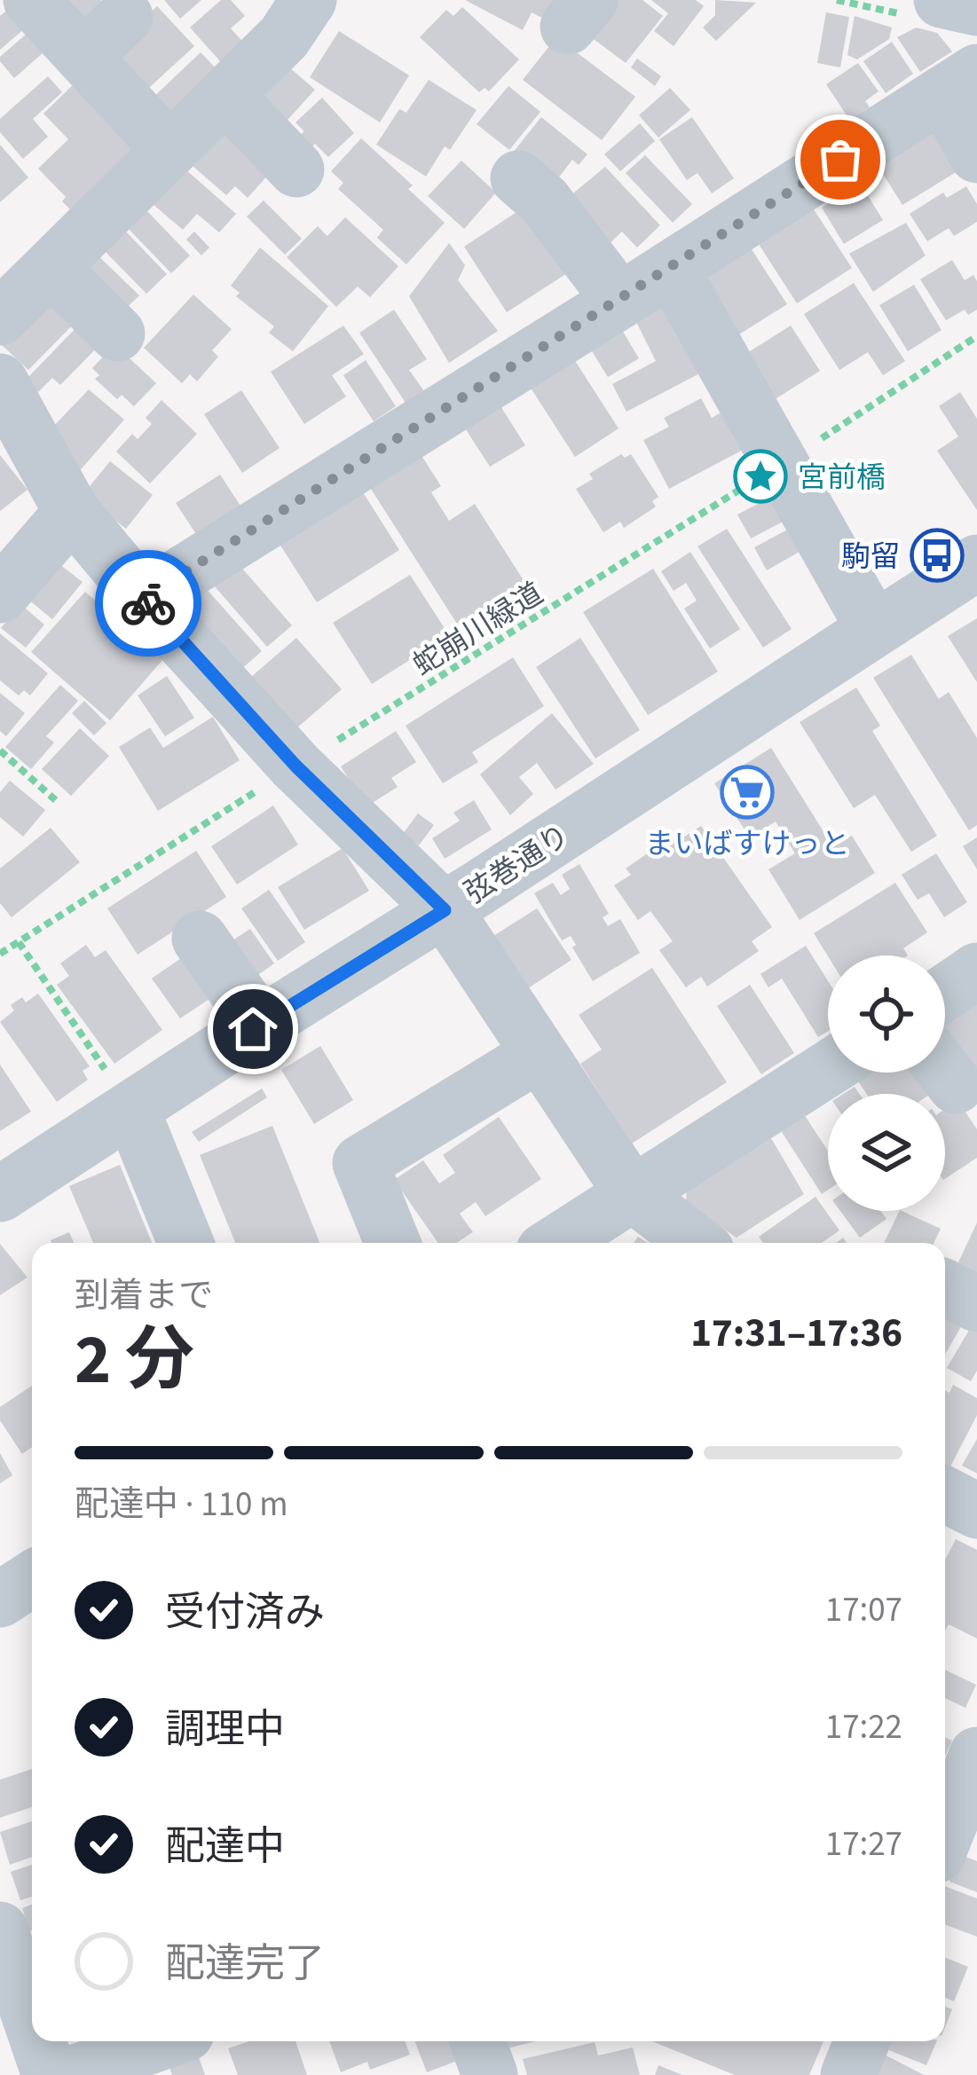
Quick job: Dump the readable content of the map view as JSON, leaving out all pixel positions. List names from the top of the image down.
{
  "streets": {
    "street": ["弦巻通り"],
    "path": ["蛇崩川緑道"]
  },
  "places": {
    "place": ["宮前橋"],
    "bus stop": ["駒留"],
    "supermarket": ["まいばすけっと"]
  },
  "page": {
    "heading": ["2 分", "到着まで", "17:31–17:36"],
    "bar": "配達中 · 110 m",
    "list": [
      ["受付済み", "17:07"],
      ["調理中", "17:22"],
      ["配達中", "17:27"],
      "配達完了"
    ]
  }
}
